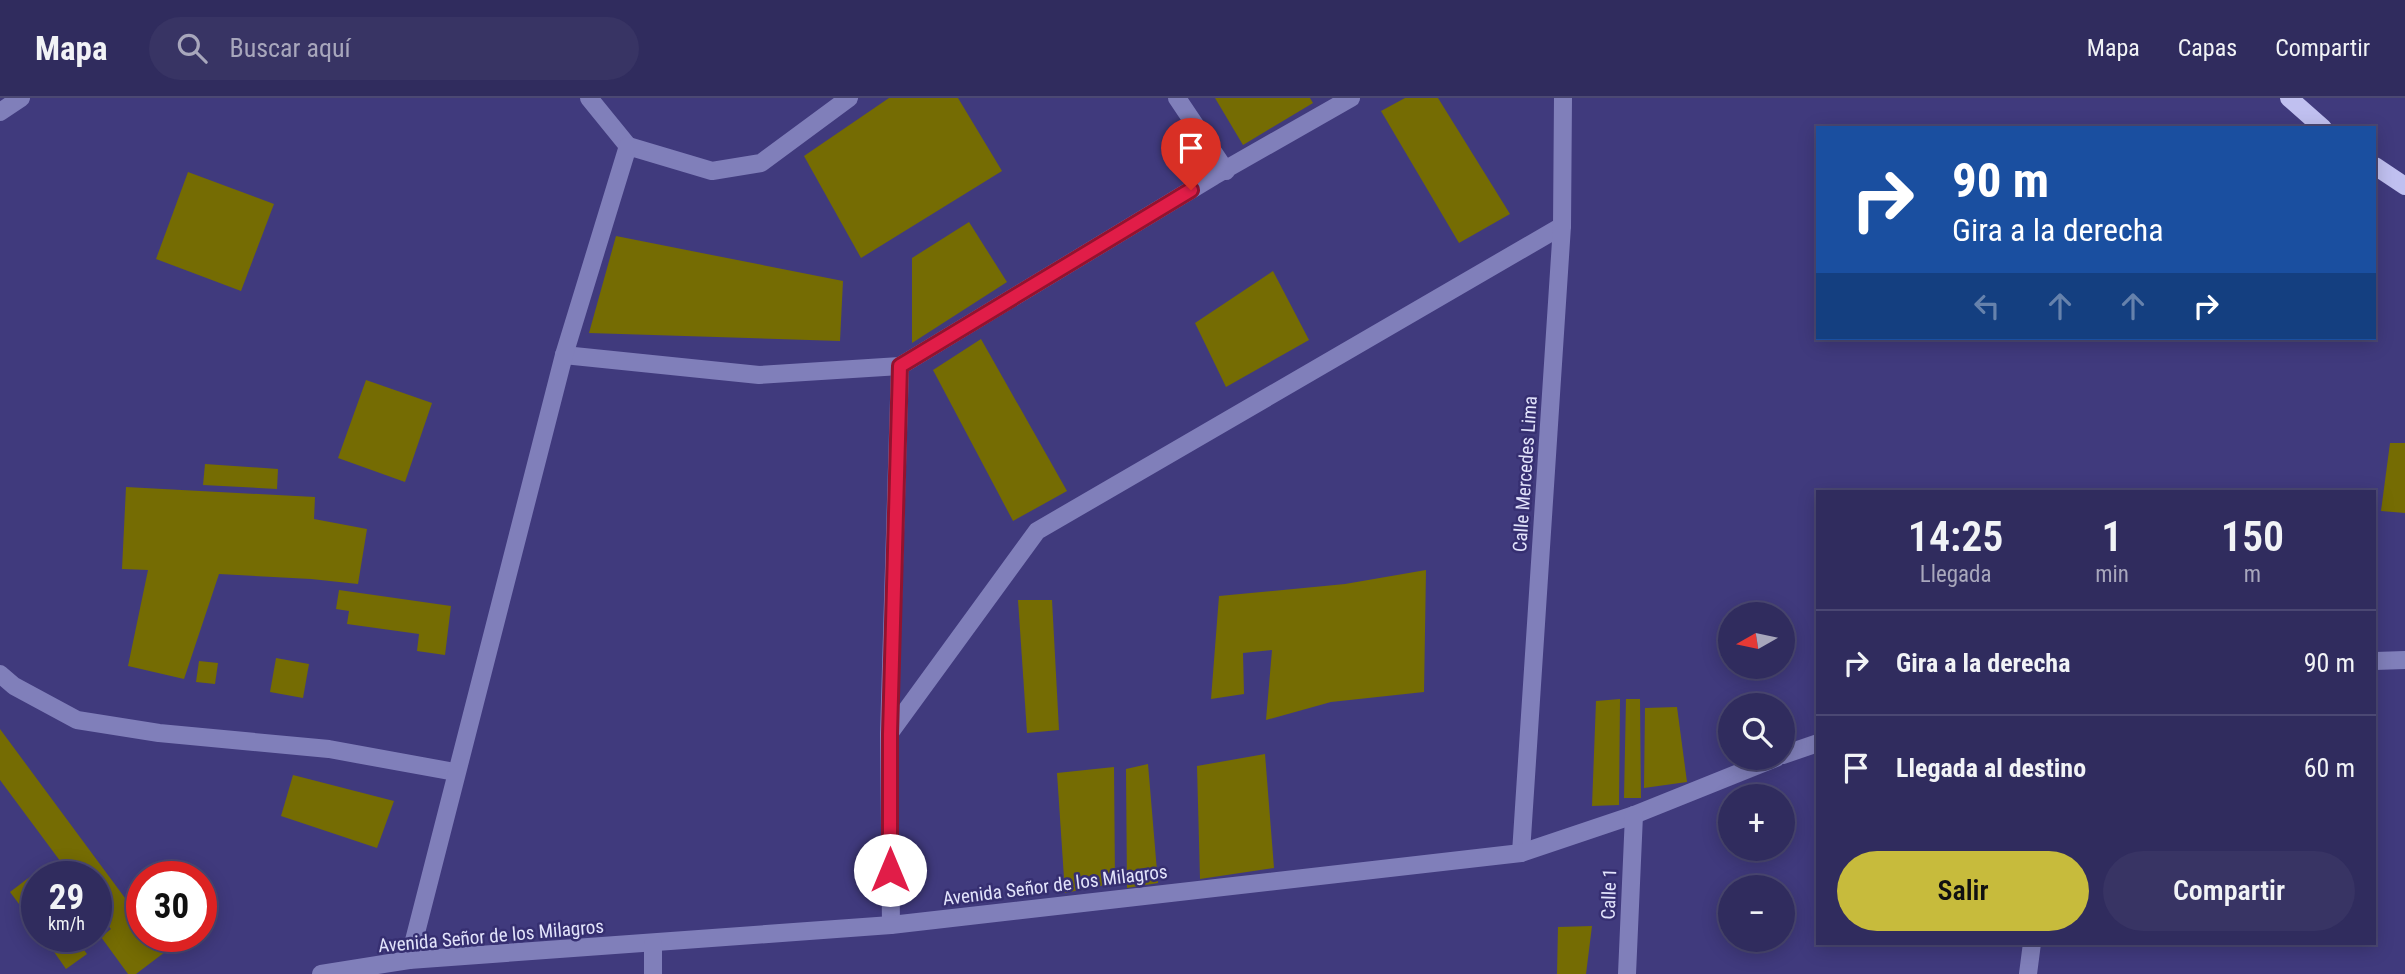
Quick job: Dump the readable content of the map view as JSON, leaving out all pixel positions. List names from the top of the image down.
{
  "streets": {
    "street": ["Calle Mercedes Lima", "Avenida Señor de los Milagros", "Calle 1"]
  },
  "crossings": [
    ["Calle Mercedes Lima", "Avenida Señor de los Milagros"],
    ["Avenida Señor de los Milagros", "Calle 1"]
  ],
  "north": "left",
  "page": {
    "header": "Mapa",
    "search": "Buscar aquí",
    "nav": ["Mapa", "Capas", "Compartir"],
    "turn": ["90 m", "Gira a la derecha"],
    "eta": [
      "14:25",
      "Llegada",
      "1",
      "min",
      "150",
      "m"
    ],
    "map_buttons": ["+", "−"],
    "list": [
      {
        "name": "Gira a la derecha",
        "value": "90 m"
      },
      {
        "name": "Llegada al destino",
        "value": "60 m"
      }
    ],
    "buttons": ["Salir", "Compartir"],
    "speed": "29 km/h",
    "limit": "30"
  }
}
